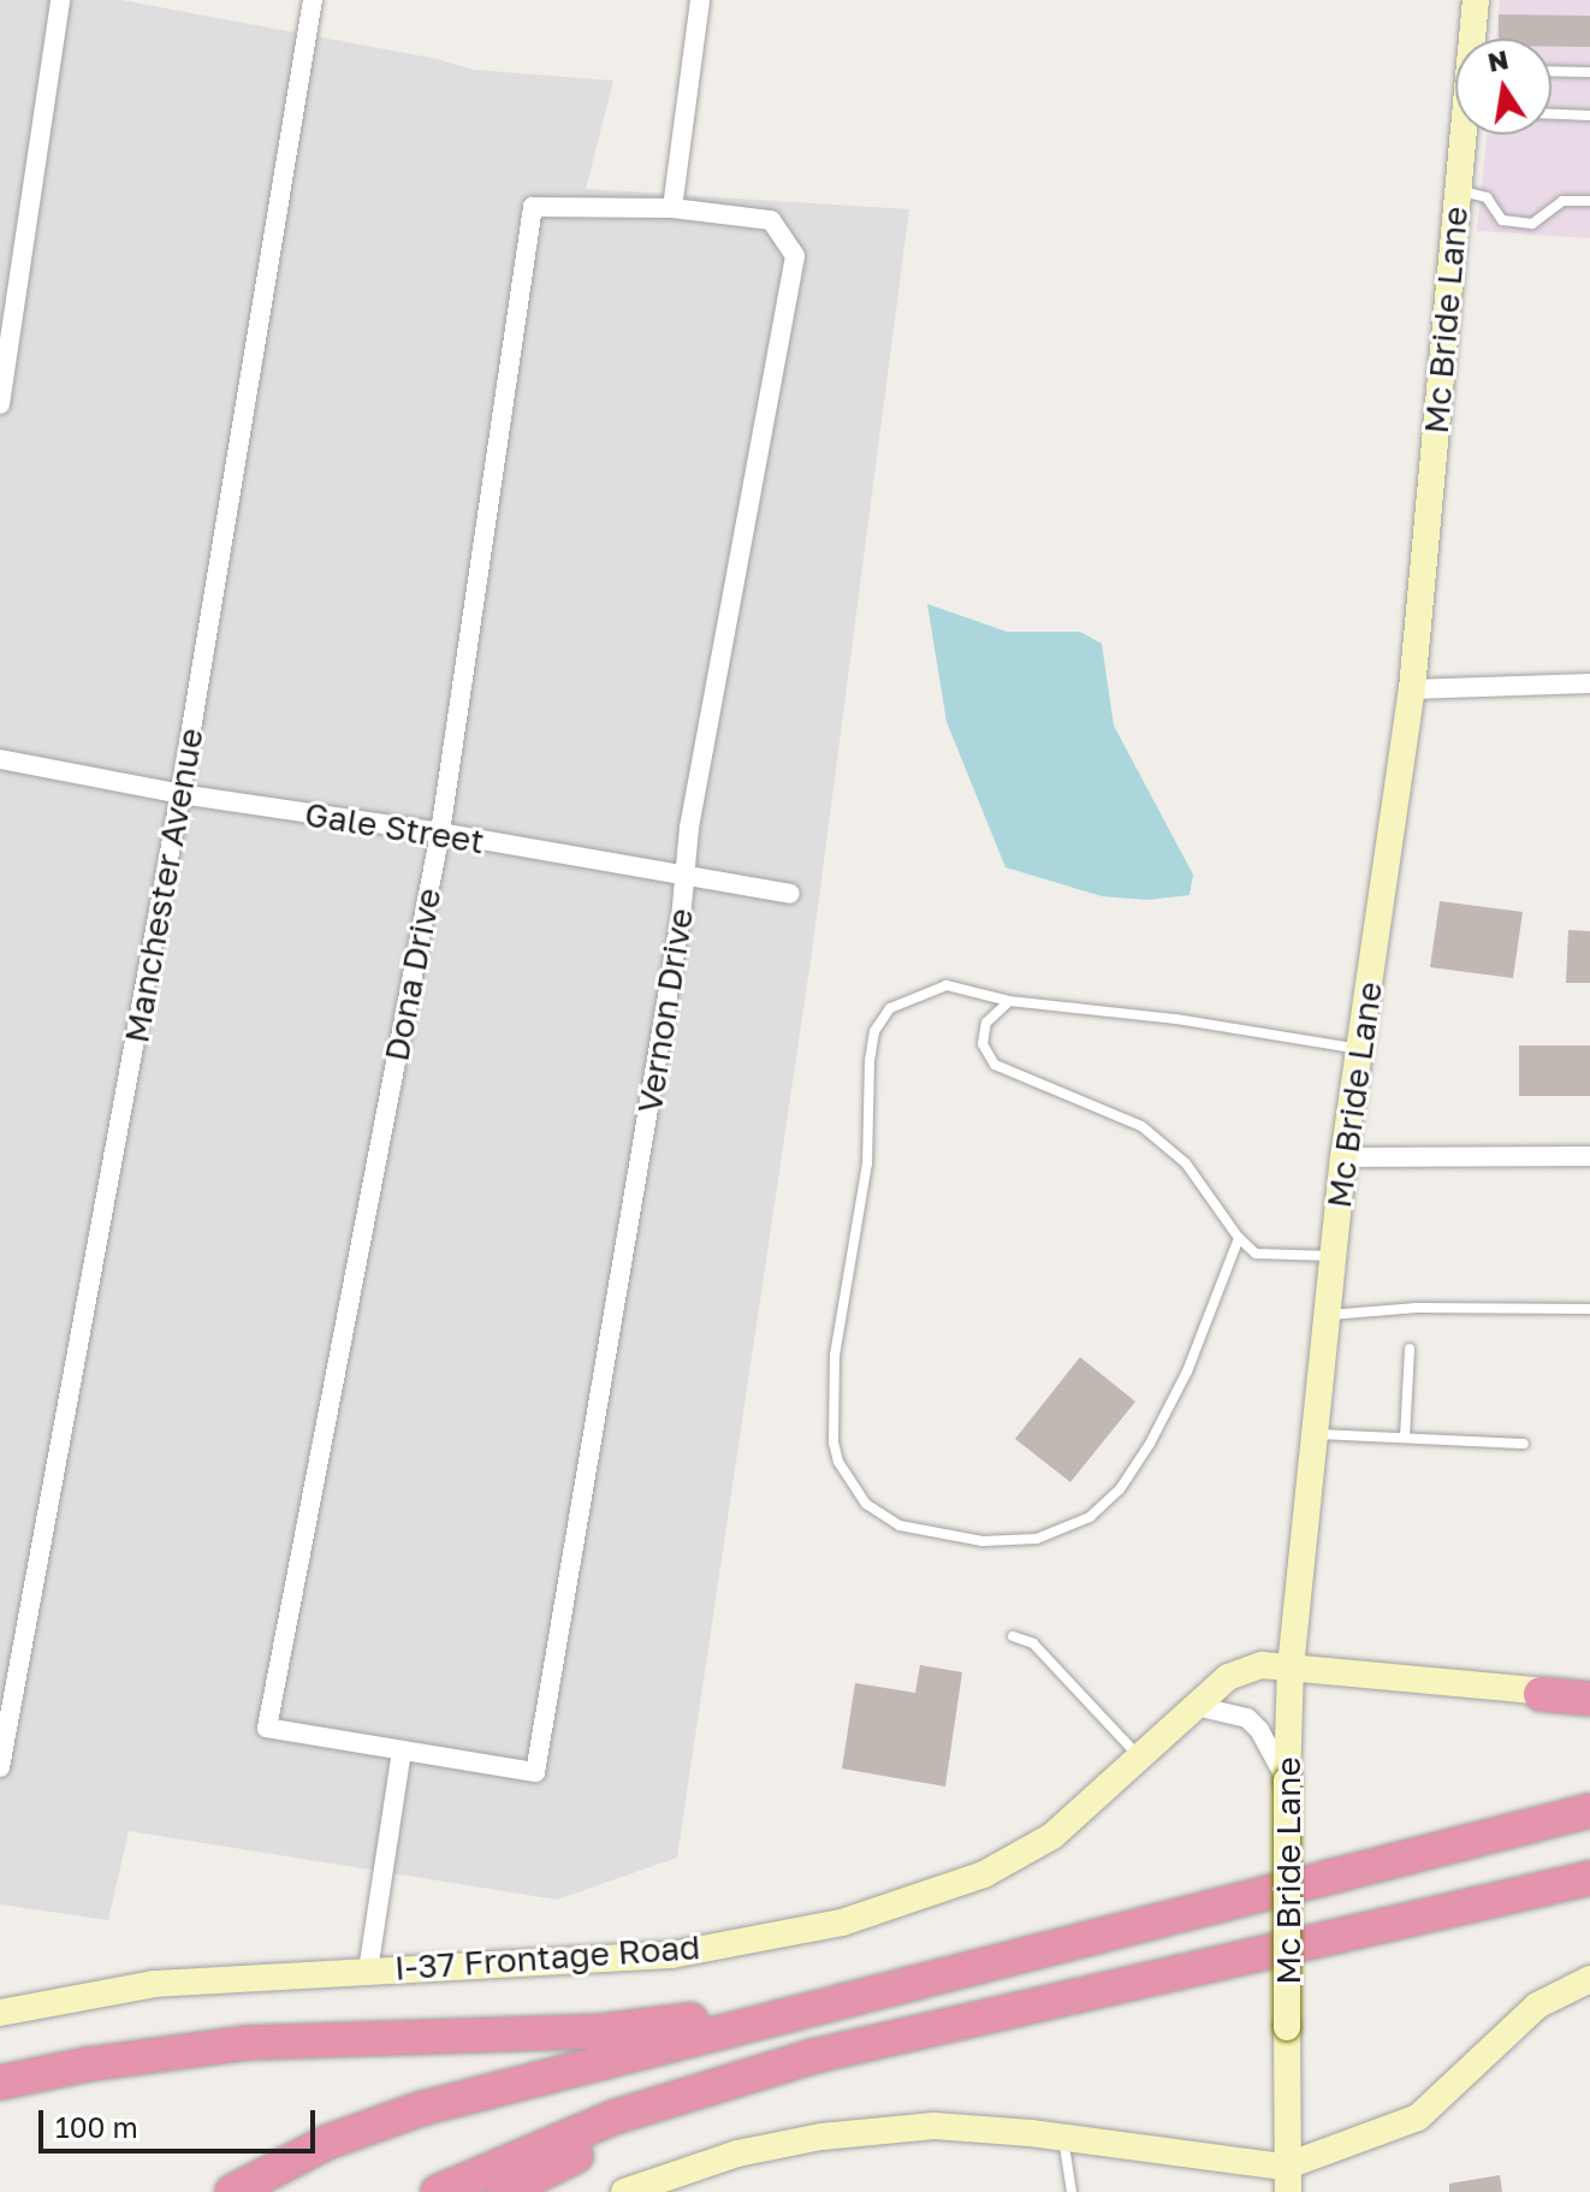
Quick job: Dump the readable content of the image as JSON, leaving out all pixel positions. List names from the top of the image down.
{
  "streets": {
    "main road": ["Mc Bride Lane", "I-37 Frontage Road"],
    "street": [
      "Gale Street",
      "Manchester Avenue",
      "Dona Drive",
      "Vernon Drive"
    ]
  },
  "crossings": [
    ["Mc Bride Lane", "I-37 Frontage Road"],
    ["Gale Street", "Manchester Avenue"],
    ["Gale Street", "Dona Drive"],
    ["Gale Street", "Vernon Drive"],
    ["Dona Drive", "Vernon Drive"]
  ],
  "scale_bar": "100 m",
  "north": "top"
}
